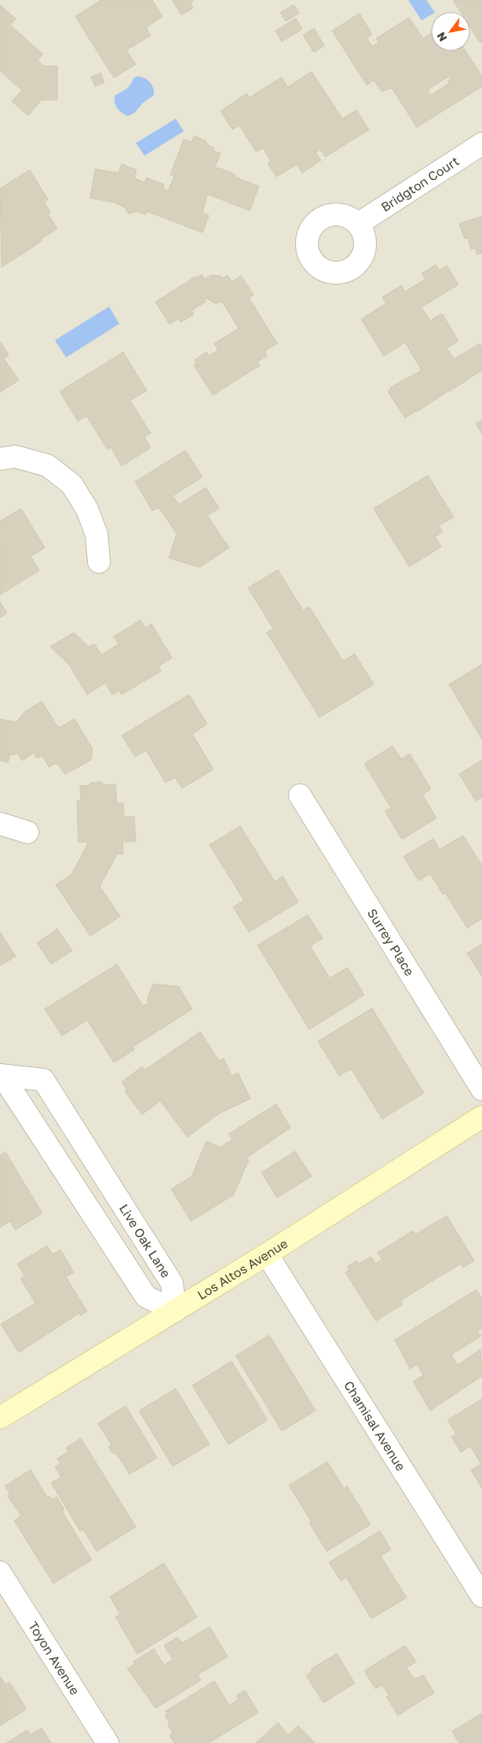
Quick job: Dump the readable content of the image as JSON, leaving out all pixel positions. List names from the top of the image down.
{
  "streets": {
    "street": [
      "Bridgton Court",
      "Surrey Place",
      "Live Oak Lane",
      "Los Altos Avenue",
      "Chamisal Avenue",
      "Toyon Avenue"
    ]
  },
  "crossings": [
    ["Live Oak Lane", "Los Altos Avenue"],
    ["Los Altos Avenue", "Chamisal Avenue"]
  ],
  "north": "bottom left"
}
